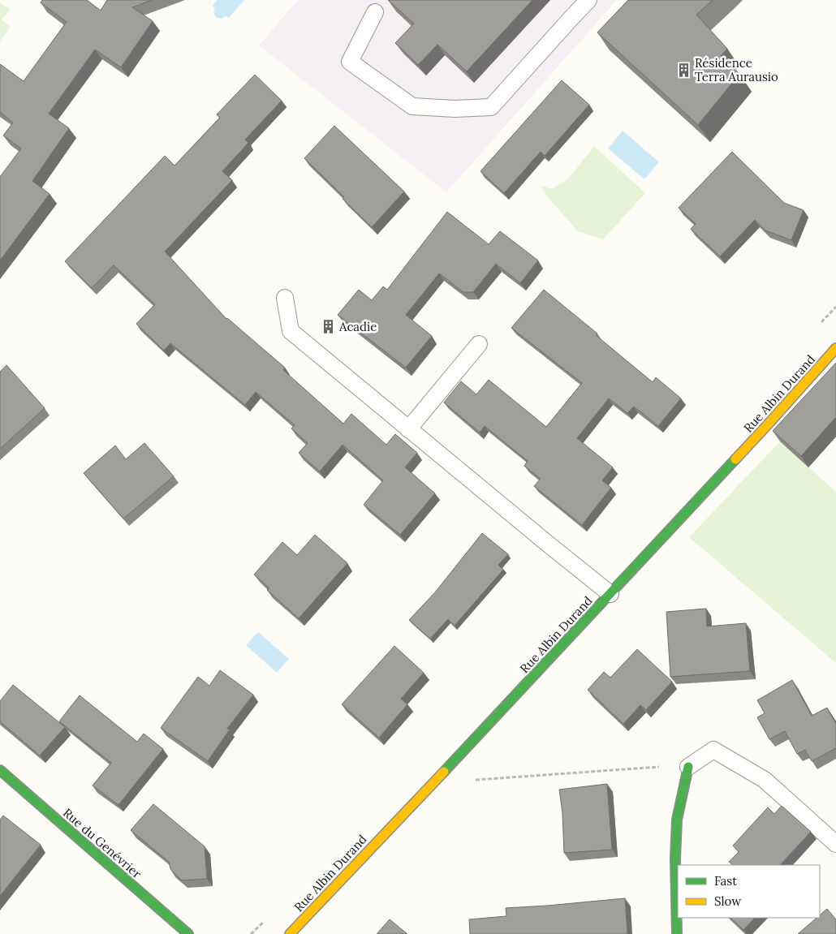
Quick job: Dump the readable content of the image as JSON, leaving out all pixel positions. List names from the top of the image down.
{
  "streets": {
    "street": ["Rue Albin Durand", "Rue du Genévrier"]
  },
  "places": {
    "building": ["Résidence Terra Aurausio", "Acadie"]
  },
  "legend": ["Fast", "Slow"]
}
